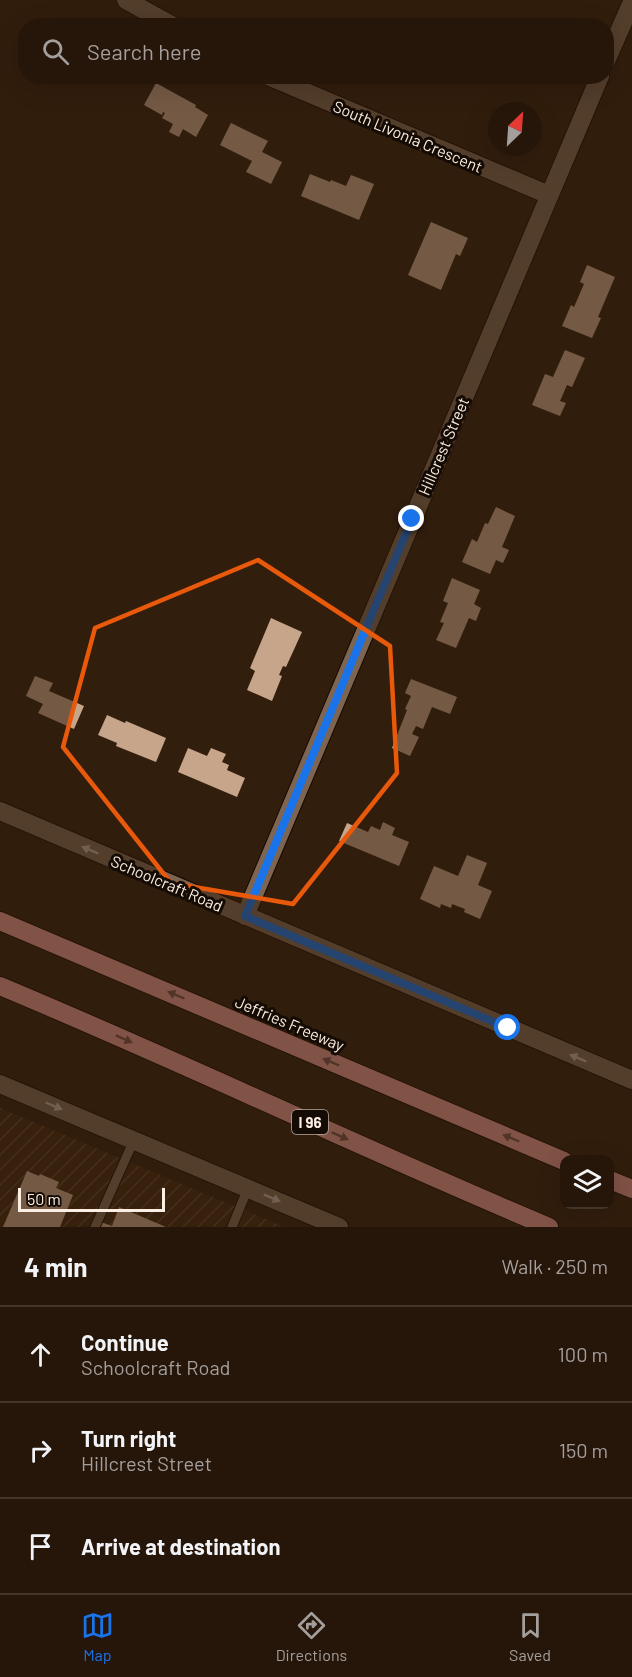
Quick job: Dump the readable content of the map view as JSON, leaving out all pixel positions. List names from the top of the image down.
{
  "streets": {
    "highway": ["Jeffries Freeway", "I 96"],
    "street": ["South Livonia Crescent", "Hillcrest Street", "Schoolcraft Road"]
  },
  "crossings": [
    ["South Livonia Crescent", "Hillcrest Street"],
    ["Hillcrest Street", "Schoolcraft Road"]
  ],
  "one_way": ["Schoolcraft Road"],
  "scale_bar": "50 m",
  "north": "top right",
  "page": {
    "search": "Search here",
    "scale": "50 m",
    "heading": ["4 min", "Walk · 250 m"],
    "list": [
      ["Continue", "Schoolcraft Road", "100 m"],
      ["Turn right", "Hillcrest Street", "150 m"],
      "Arrive at destination"
    ],
    "nav": ["Map", "Directions", "Saved"]
  }
}
